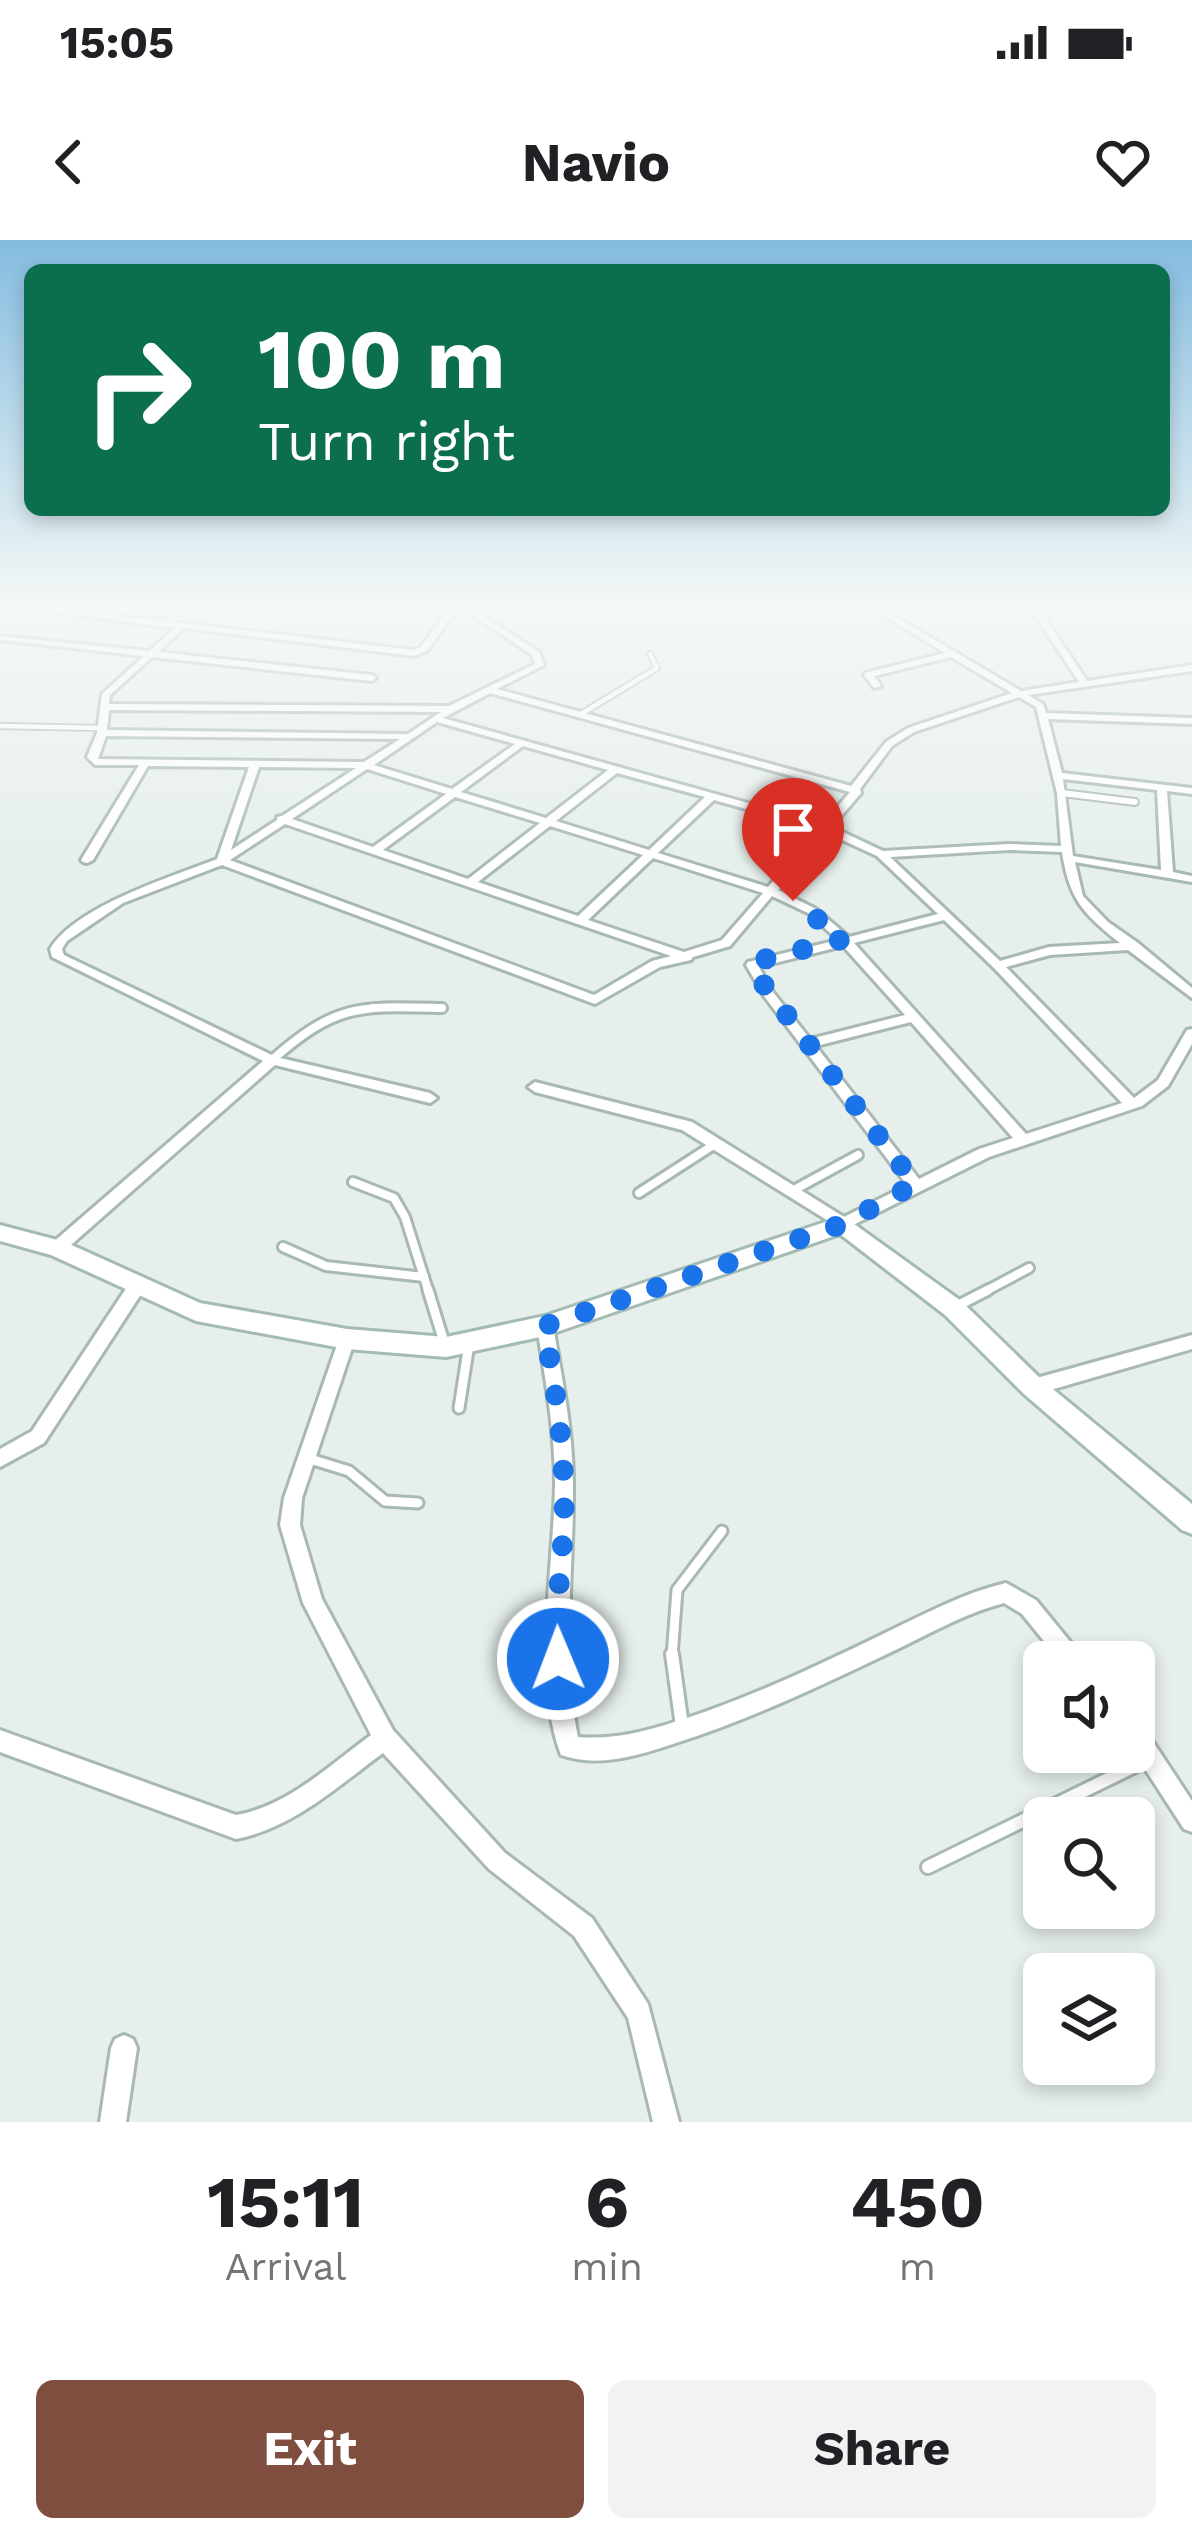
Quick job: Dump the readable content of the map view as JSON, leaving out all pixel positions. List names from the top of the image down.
{
  "page": {
    "status": "15:05",
    "header": "Navio",
    "turn": ["100 m", "Turn right"],
    "eta": [
      "15:11",
      "Arrival",
      "6",
      "min",
      "450",
      "m"
    ],
    "buttons": ["Exit", "Share"]
  }
}
